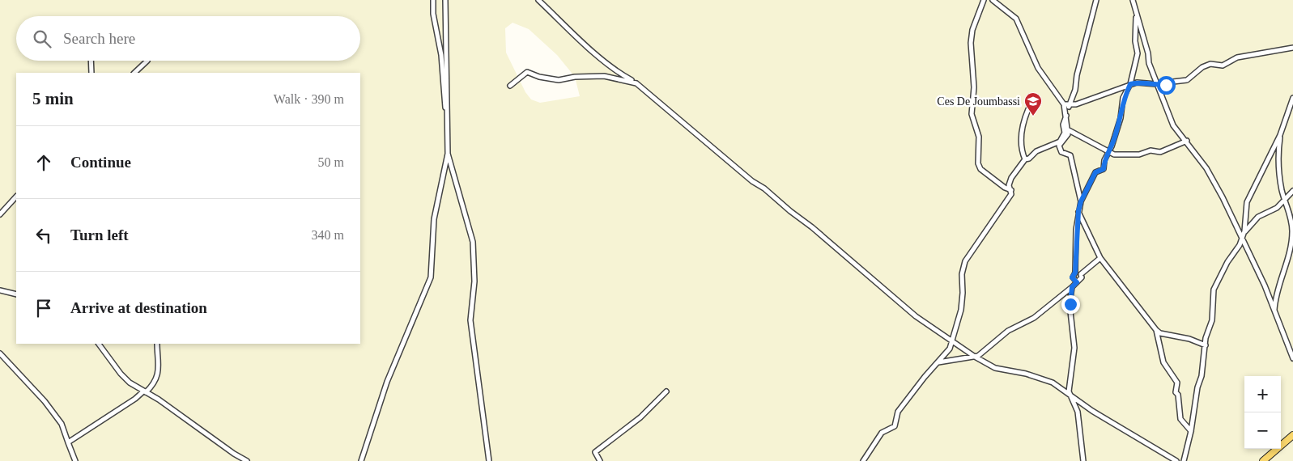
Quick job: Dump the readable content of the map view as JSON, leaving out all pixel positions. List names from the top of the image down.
{
  "places": {
    "school or university": ["Ces De Joumbassi"]
  },
  "page": {
    "search": "Search here",
    "heading": ["5 min", "Walk · 390 m"],
    "list": [
      ["Continue", "50 m"],
      ["Turn left", "340 m"],
      "Arrive at destination"
    ],
    "map_buttons": ["+", "−"]
  }
}
